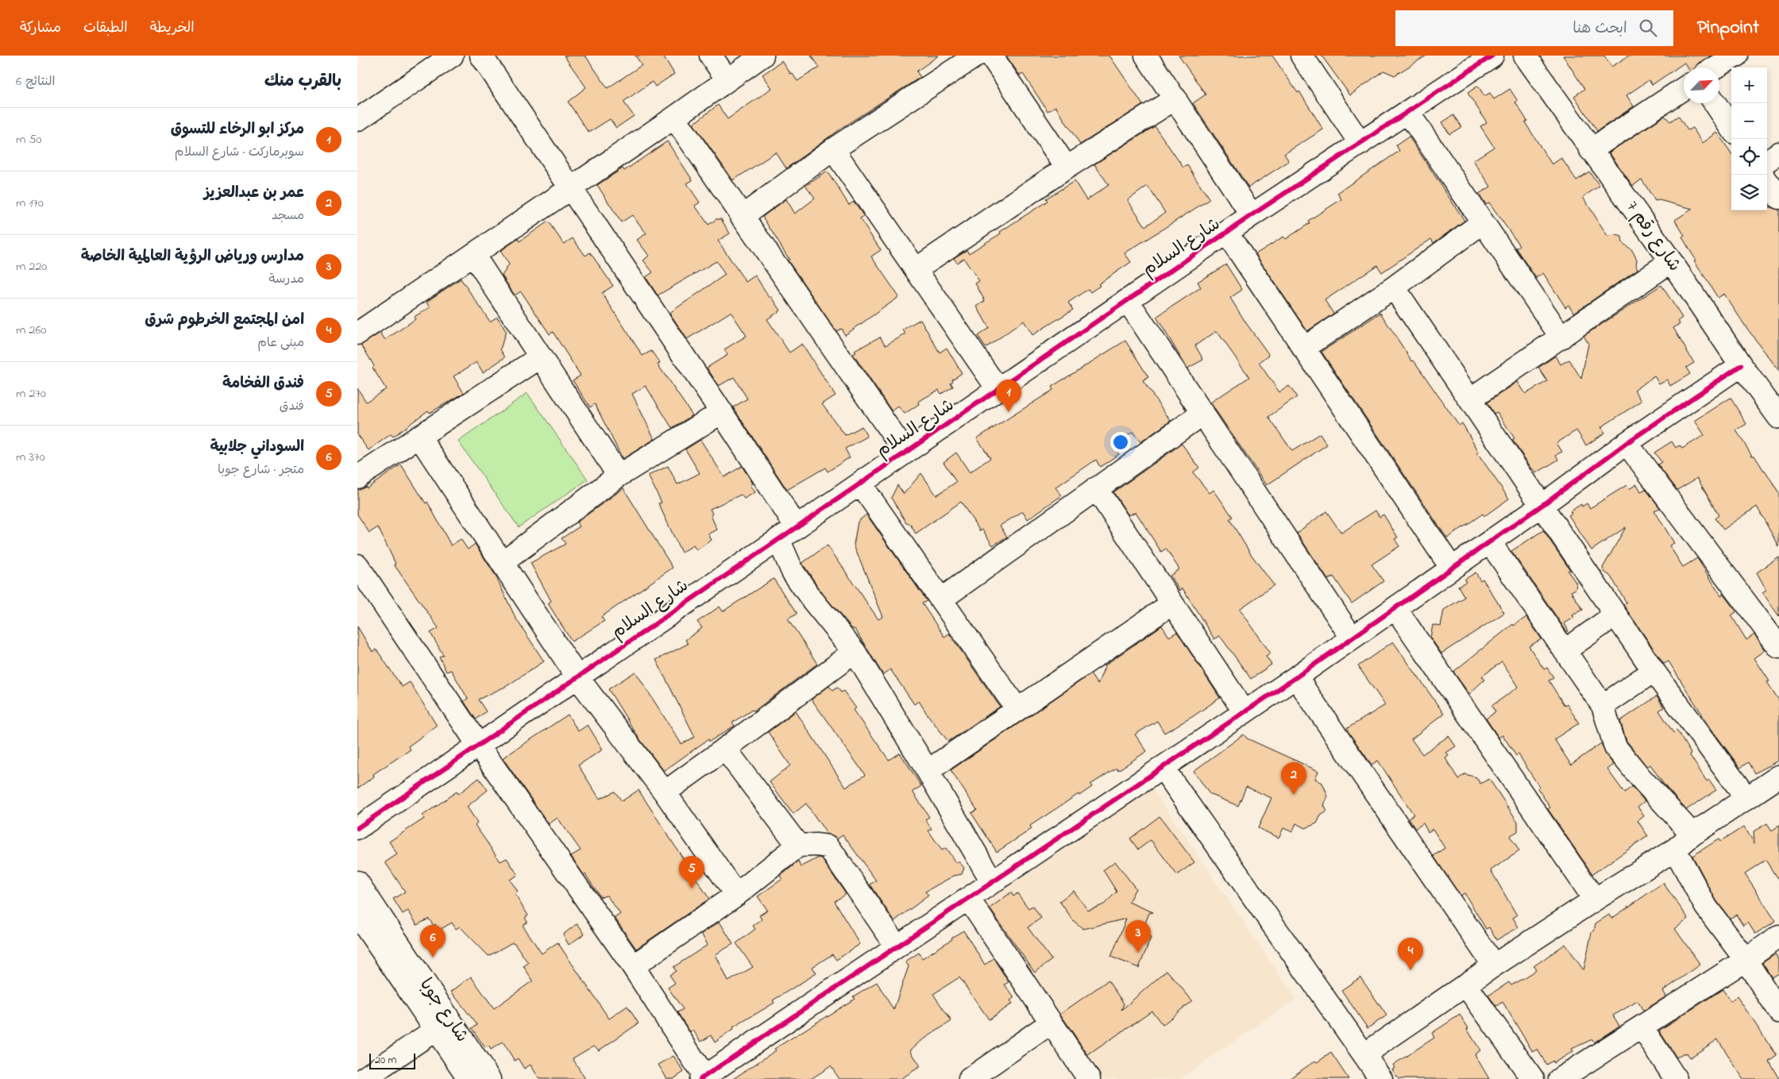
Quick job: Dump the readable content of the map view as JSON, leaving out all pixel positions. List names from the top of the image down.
{
  "streets": {
    "street": ["شارع رقم 7", "شارع السلام", "شارع جوبا"]
  },
  "scale_bar": "20 m",
  "north": "top right",
  "page": {
    "header": "Pinpoint",
    "search": "ابحث هنا",
    "nav": ["الخريطة", "الطبقات", "مشاركة"],
    "heading": ["بالقرب منك", "النتائج: 6"],
    "map_buttons": ["+", "−"],
    "list": [
      {
        "mark": "1",
        "name": "مركز ابو الرخاء للتسوق",
        "note": "سوبرماركت · شارع السلام",
        "value": "50 m"
      },
      {
        "mark": "2",
        "name": "عمر بن عبدالعزيز",
        "note": "مسجد",
        "value": "170 m"
      },
      {
        "mark": "3",
        "name": "مدارس ورياض الرؤية العالمية الخاصة",
        "note": "مدرسة",
        "value": "220 m"
      },
      {
        "mark": "4",
        "name": "امن المجتمع الخرطوم شرق",
        "note": "مبنى عام",
        "value": "260 m"
      },
      {
        "mark": "5",
        "name": "فندق الفخامة",
        "note": "فندق",
        "value": "270 m"
      },
      {
        "mark": "6",
        "name": "السوداني جلابية",
        "note": "متجر · شارع جوبا",
        "value": "370 m"
      }
    ],
    "pins": [
      "1",
      "2",
      "5",
      "3",
      "6",
      "4"
    ],
    "scale": "20 m"
  }
}
